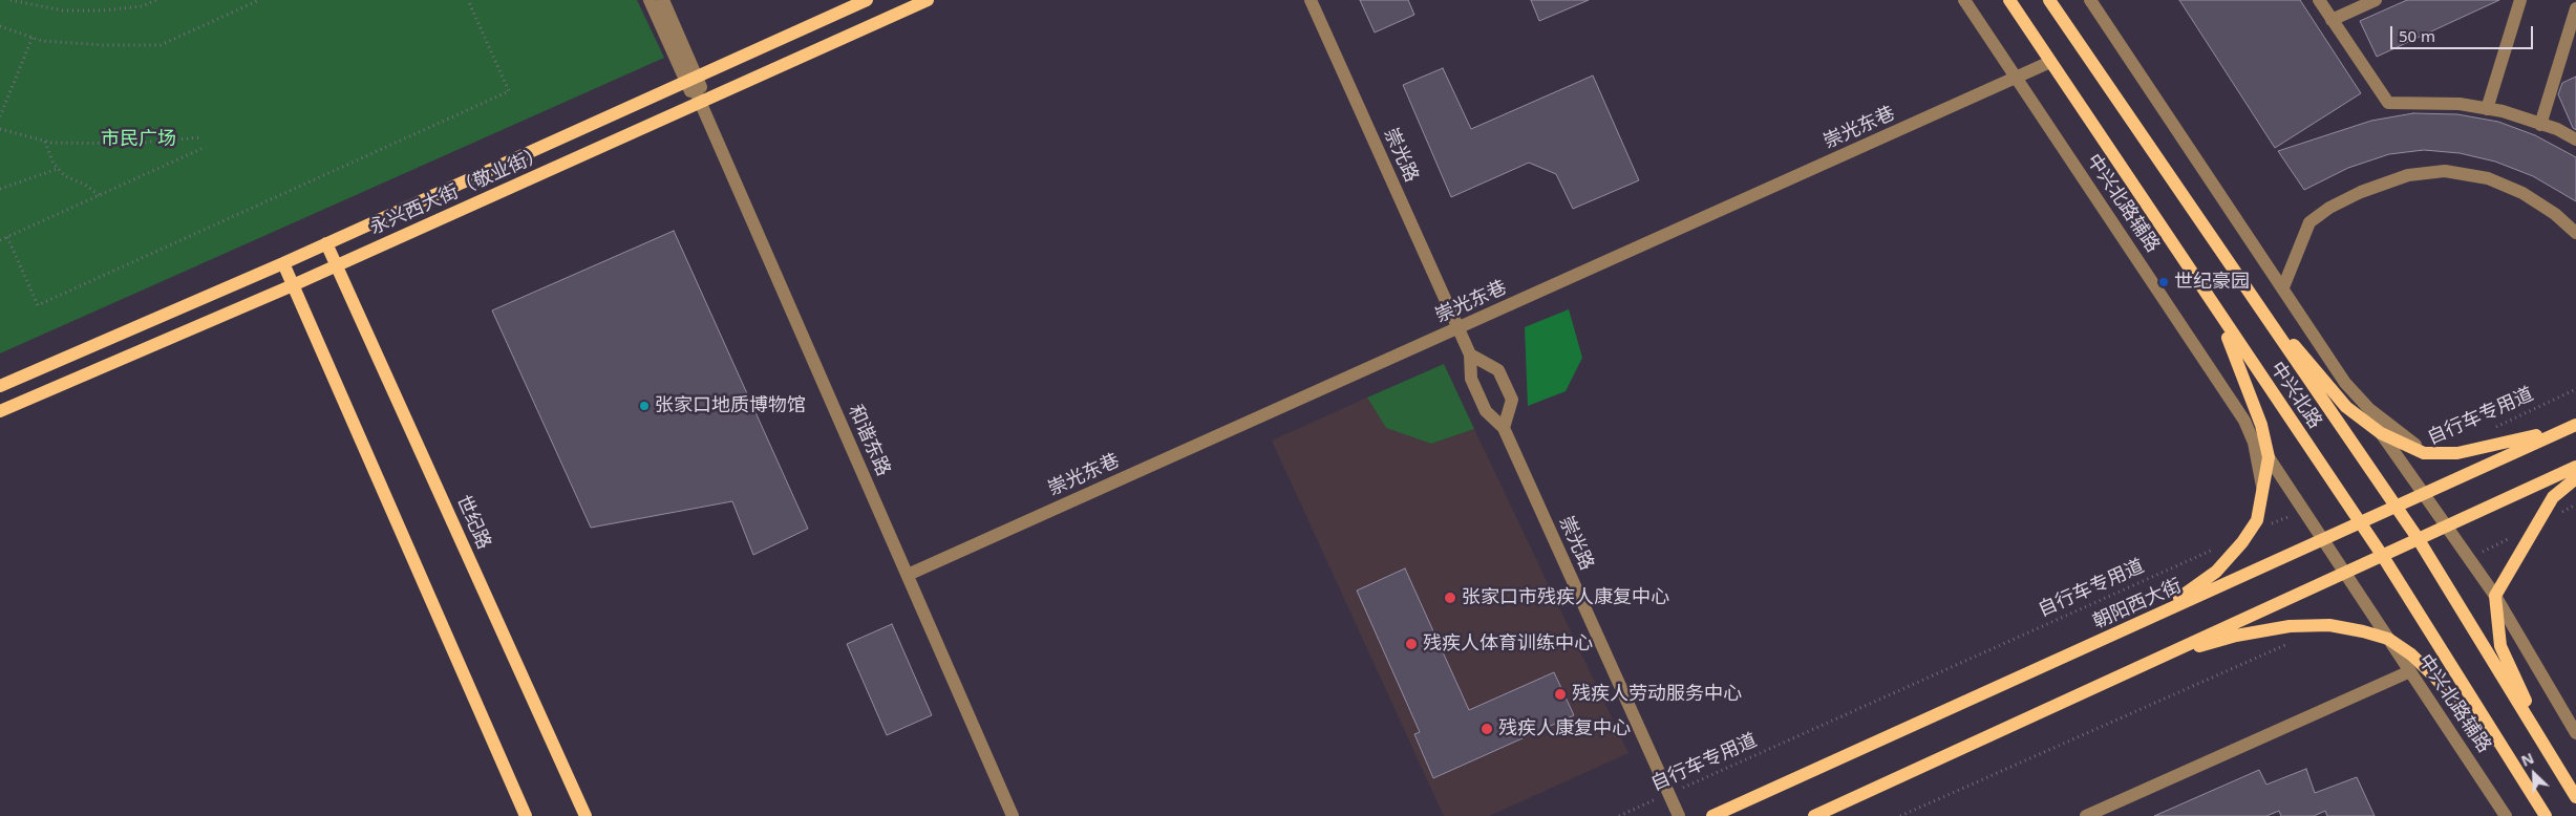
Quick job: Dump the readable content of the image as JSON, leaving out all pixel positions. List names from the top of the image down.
{
  "streets": {
    "main road": [
      "永兴西大街（敬业街）",
      "中兴北路",
      "世纪路",
      "朝阳西大街"
    ],
    "street": [
      "崇光东巷",
      "崇光路",
      "中兴北路辅路",
      "和谐东路"
    ],
    "path": ["自行车专用道"]
  },
  "crossings": [
    ["崇光东巷", "崇光路"],
    ["崇光东巷", "中兴北路辅路"],
    ["崇光东巷", "中兴北路"],
    ["崇光东巷", "和谐东路"],
    ["崇光路", "自行车专用道"],
    ["永兴西大街（敬业街）", "和谐东路"],
    ["永兴西大街（敬业街）", "世纪路"],
    ["中兴北路辅路", "朝阳西大街"],
    ["中兴北路", "朝阳西大街"]
  ],
  "parks": ["市民广场"],
  "places": [
    "世纪豪园",
    "张家口地质博物馆",
    "张家口市残疾人康复中心",
    "残疾人体育训练中心",
    "残疾人劳动服务中心",
    "残疾人康复中心"
  ],
  "scale_bar": "50 m",
  "north": "top left"
}
